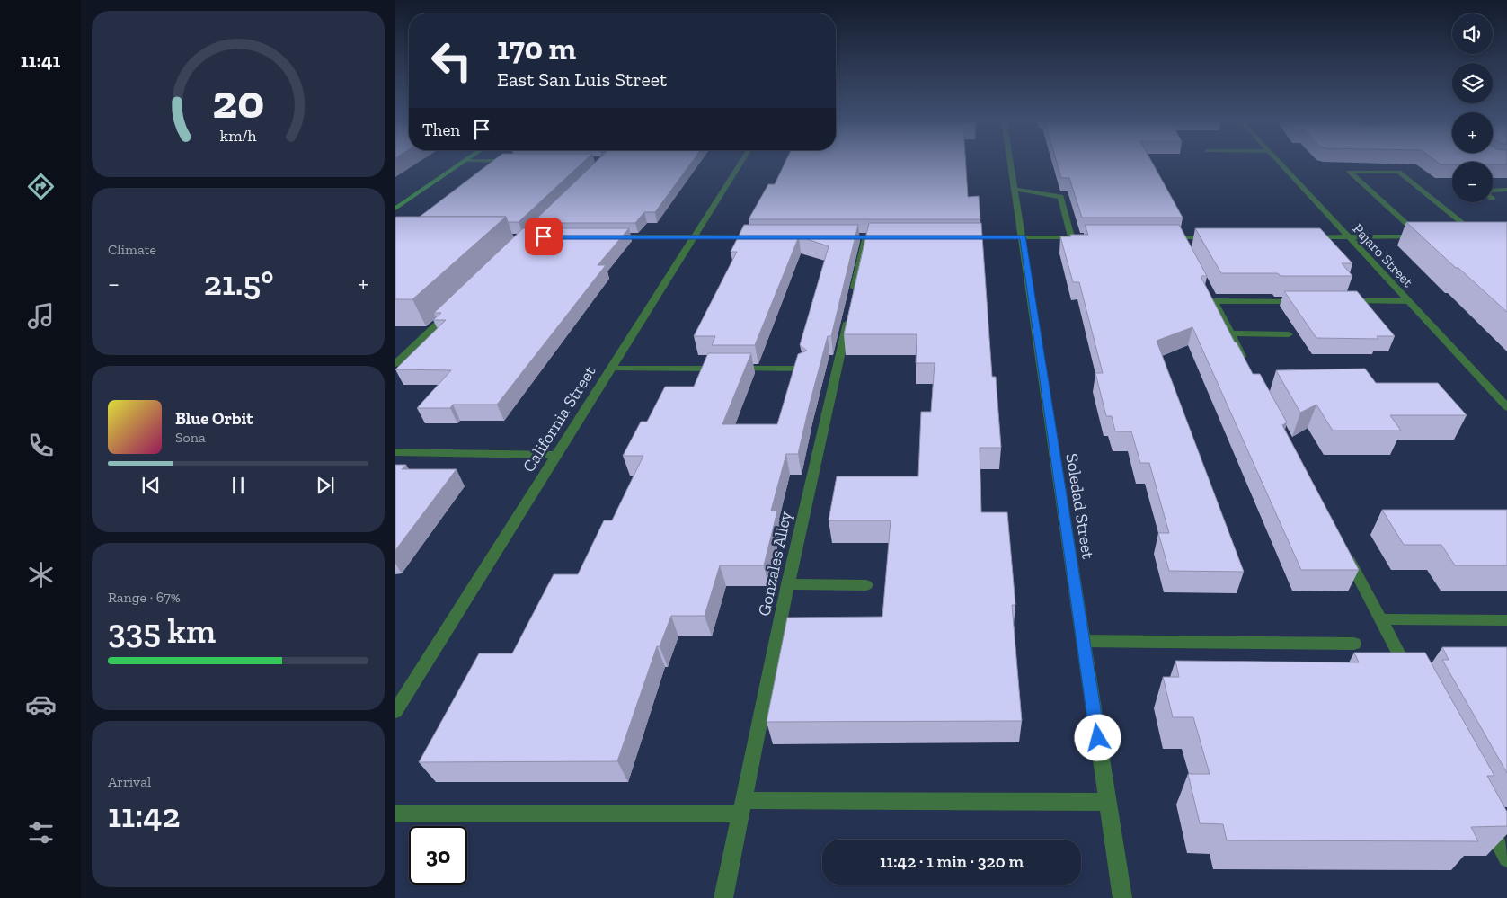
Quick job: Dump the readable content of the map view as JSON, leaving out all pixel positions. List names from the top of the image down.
{
  "streets": {
    "street": [
      "Pajaro Street",
      "California Street",
      "Soledad Street",
      "Gonzales Alley"
    ]
  },
  "page": {
    "tabs": "11:41",
    "map_buttons": ["+", "−"],
    "turn": ["170 m", "East San Luis Street"],
    "then": "Then",
    "tile": [
      "Climate",
      ["Range · 67%", "335 km"],
      ["Arrival", "11:42"]
    ],
    "heat": ["−", "21.5°", "+"],
    "song": ["Blue Orbit", "Sona"],
    "limit": "30",
    "trip": "11:42 · 1 min · 320 m",
    "gauge": ["20", "km/h"]
  }
}
